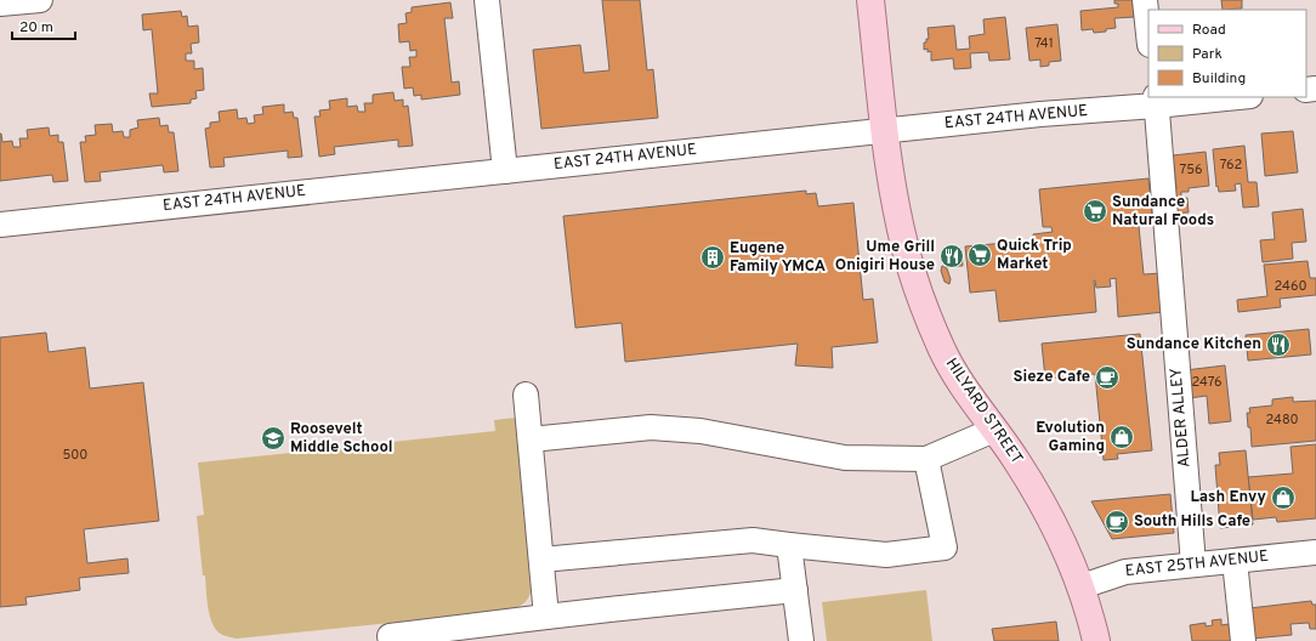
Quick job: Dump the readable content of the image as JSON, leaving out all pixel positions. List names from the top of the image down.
{
  "streets": {
    "main road": ["HILYARD STREET"],
    "street": ["EAST 24TH AVENUE", "ALDER ALLEY", "EAST 25TH AVENUE"]
  },
  "crossings": [
    ["EAST 24TH AVENUE", "HILYARD STREET"],
    ["EAST 24TH AVENUE", "ALDER ALLEY"],
    ["HILYARD STREET", "EAST 25TH AVENUE"],
    ["ALDER ALLEY", "EAST 25TH AVENUE"]
  ],
  "places": {
    "supermarket": ["Sundance Natural Foods", "Quick Trip Market"],
    "restaurant": ["Ume Grill Onigiri House", "Sundance Kitchen"],
    "building": ["Eugene Family YMCA"],
    "cafe": ["Sieze Cafe", "South Hills Cafe"],
    "shop": ["Evolution Gaming", "Lash Envy"],
    "school or university": ["Roosevelt Middle School"]
  },
  "house_numbers": [
    "741",
    "762",
    "756",
    "2460",
    "2476",
    "2480",
    "500"
  ],
  "legend": ["Road", "Park", "Building"],
  "scale_bar": "20 m"
}
